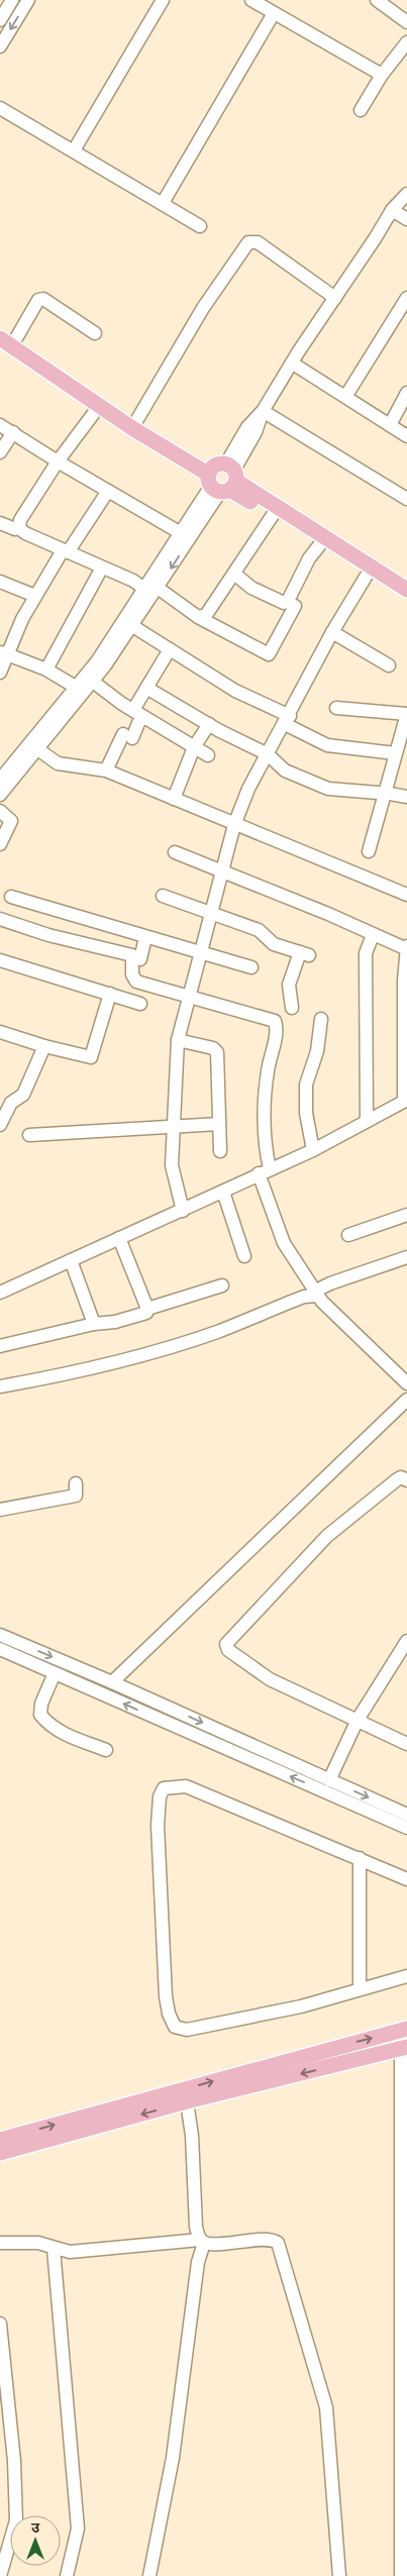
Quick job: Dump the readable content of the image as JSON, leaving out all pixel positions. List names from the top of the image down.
{
  "north": "top"
}
